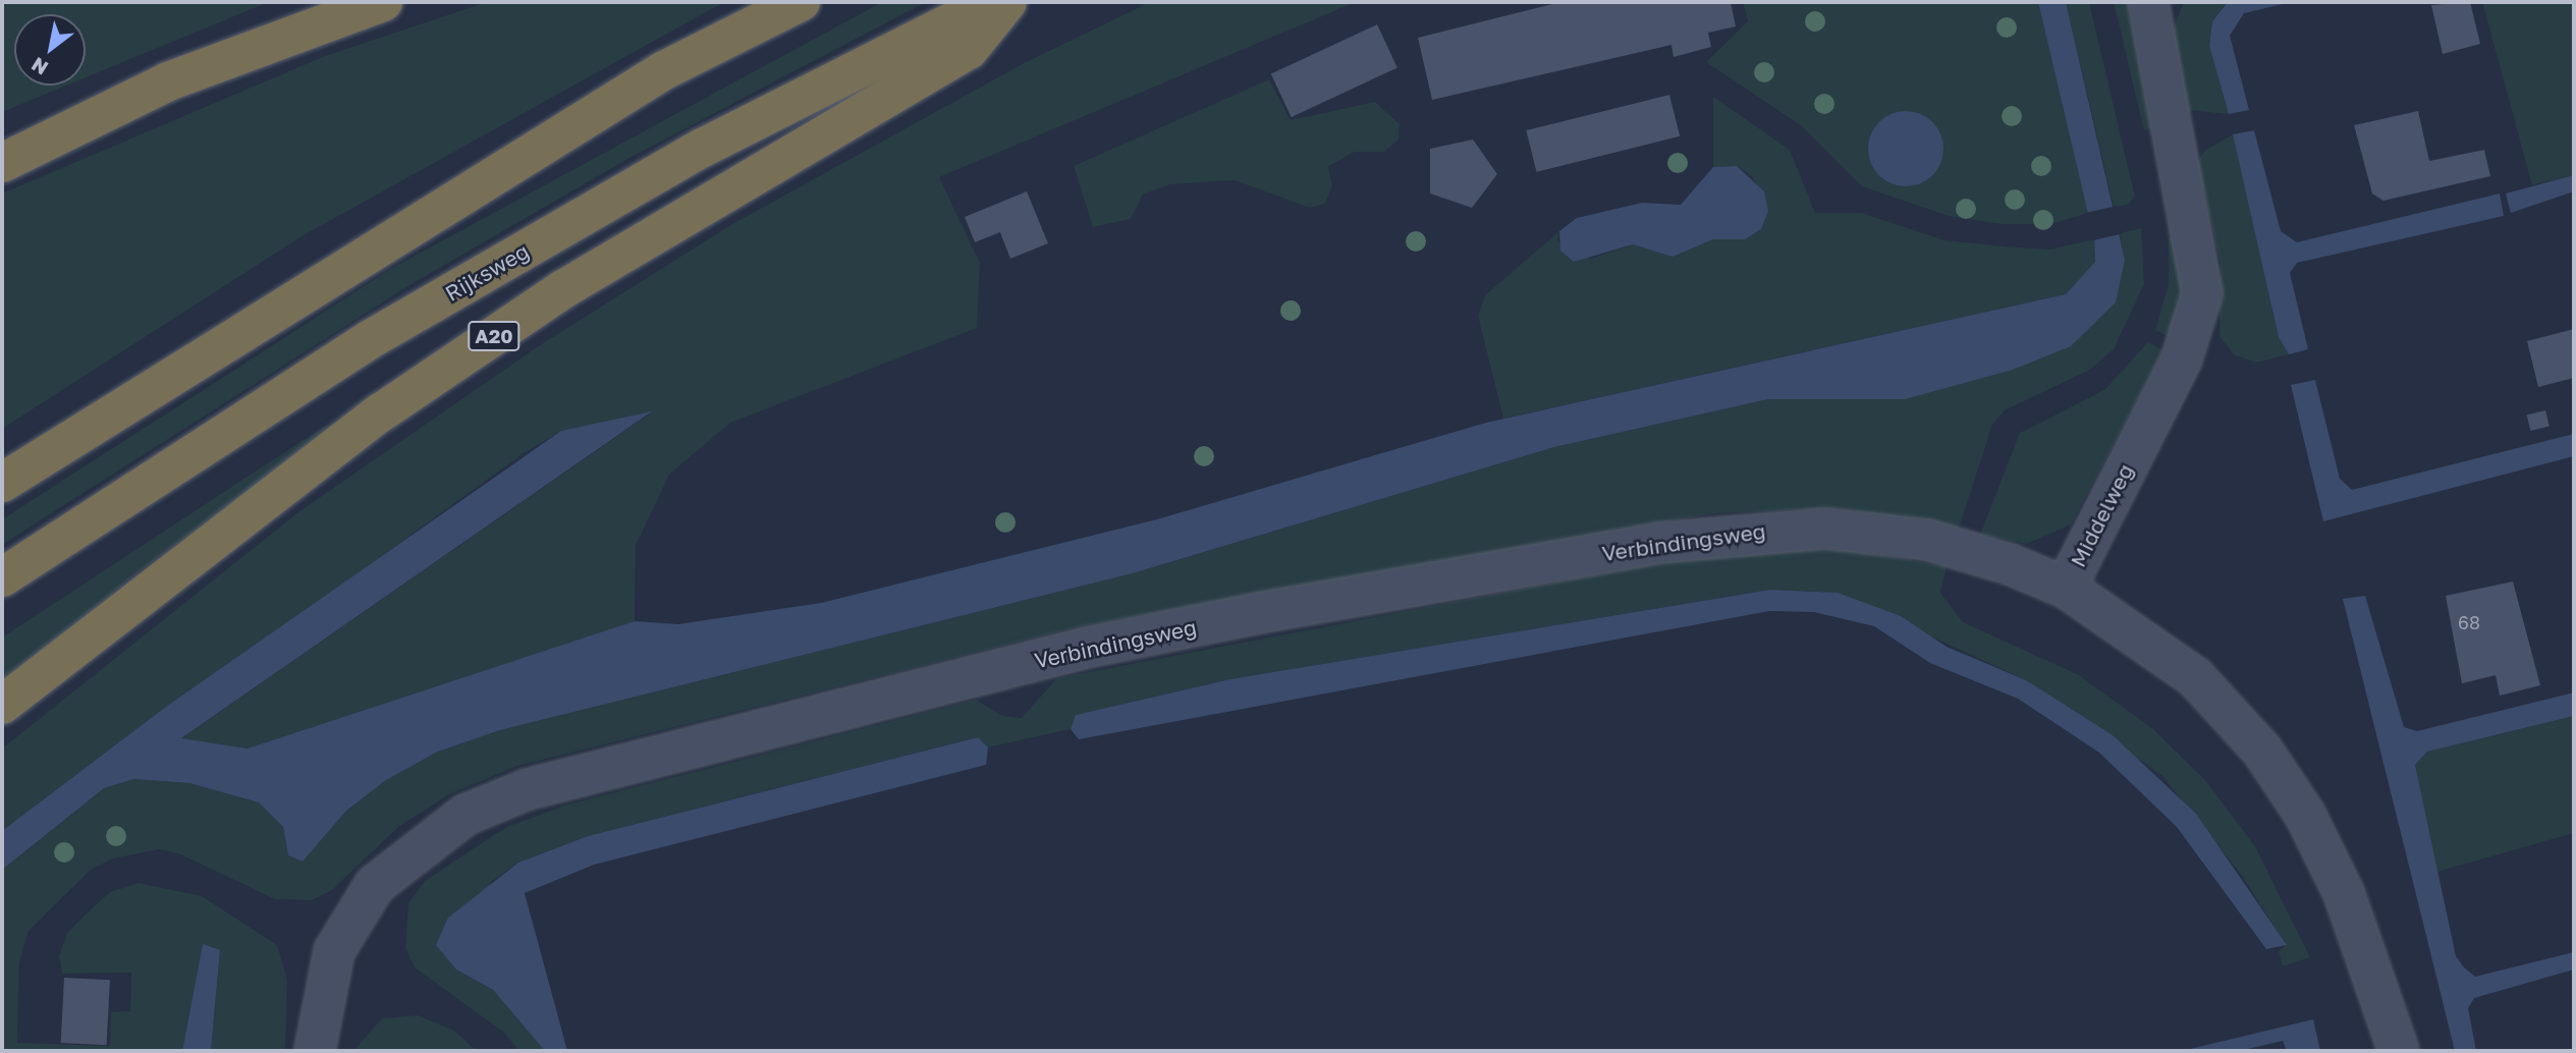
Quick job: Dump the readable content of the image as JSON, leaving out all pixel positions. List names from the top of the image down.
{
  "streets": {
    "highway": ["Rijksweg", "A20"],
    "street": ["Middelweg", "Verbindingsweg"]
  },
  "crossings": [
    ["Middelweg", "Verbindingsweg"]
  ],
  "house_numbers": ["68"],
  "north": "bottom left"
}
